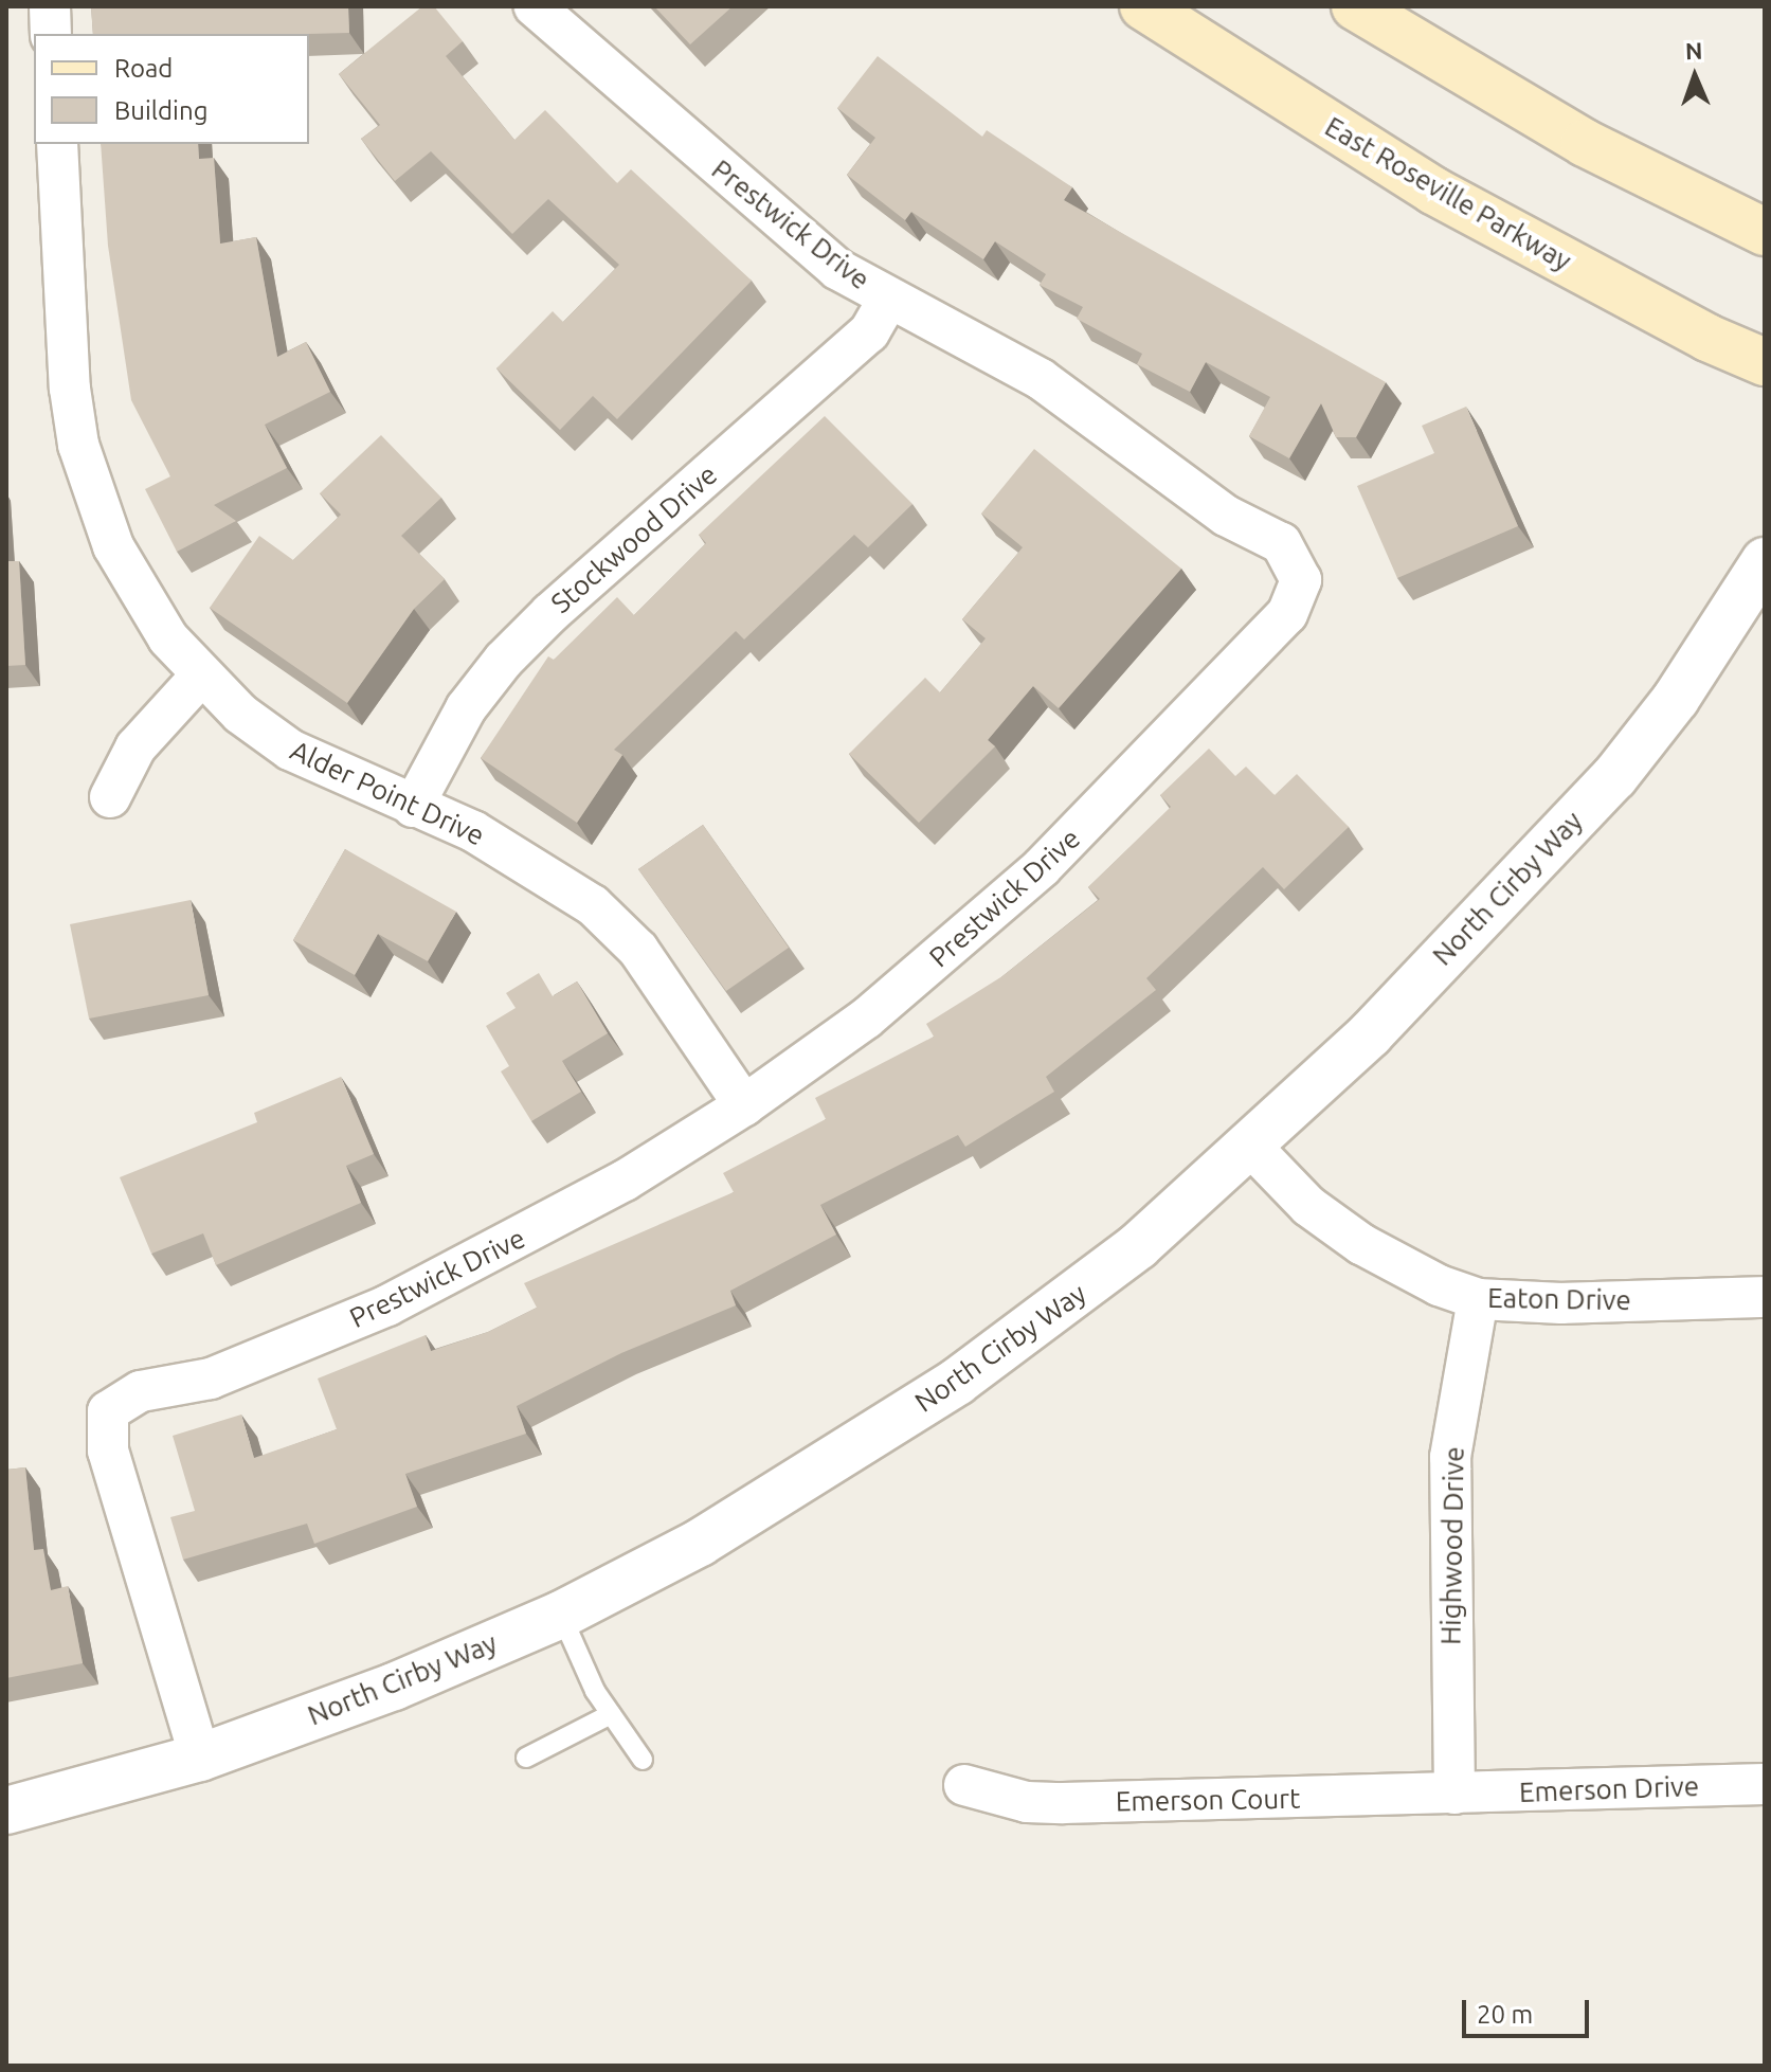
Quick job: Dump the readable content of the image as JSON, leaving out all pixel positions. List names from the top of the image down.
{
  "streets": {
    "main road": ["East Roseville Parkway"],
    "street": [
      "Prestwick Drive",
      "Stockwood Drive",
      "Alder Point Drive",
      "North Cirby Way",
      "Eaton Drive",
      "Highwood Drive",
      "Emerson Drive",
      "Emerson Court"
    ]
  },
  "crossings": [
    ["Prestwick Drive", "Stockwood Drive"],
    ["Prestwick Drive", "Alder Point Drive"],
    ["Prestwick Drive", "North Cirby Way"],
    ["Stockwood Drive", "Alder Point Drive"],
    ["North Cirby Way", "Eaton Drive"],
    ["Eaton Drive", "Highwood Drive"],
    ["Highwood Drive", "Emerson Drive"],
    ["Highwood Drive", "Emerson Court"],
    ["Emerson Drive", "Emerson Court"]
  ],
  "legend": ["Road", "Building"],
  "scale_bar": "20 m",
  "north": "top"
}
